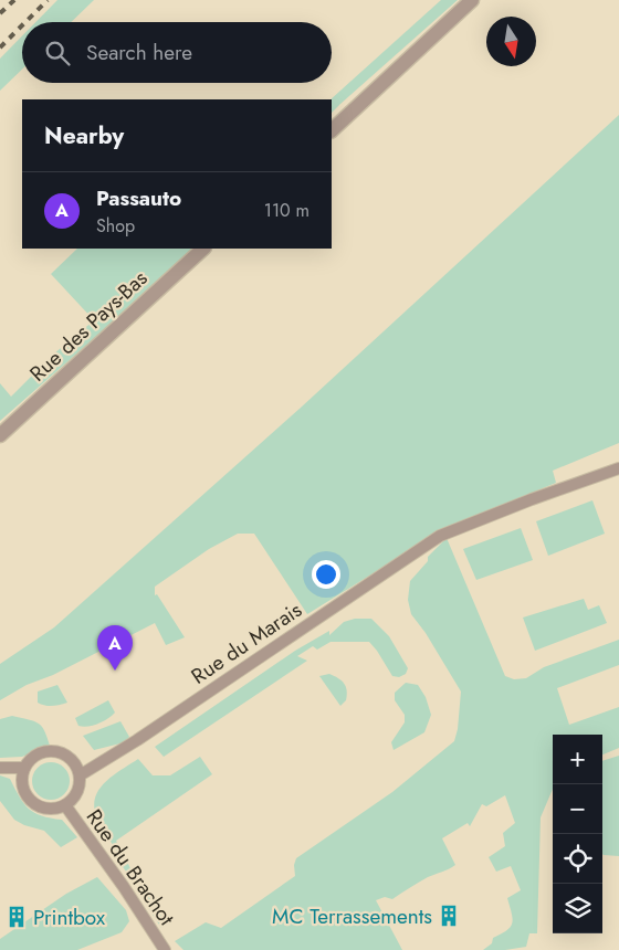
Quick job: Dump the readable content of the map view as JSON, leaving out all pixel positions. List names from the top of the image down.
{
  "streets": {
    "street": ["Rue des Pays-Bas", "Rue du Marais", "Rue du Brachot"]
  },
  "crossings": [
    ["Rue du Marais", "Rue du Brachot"]
  ],
  "places": {
    "building": ["MC Terrassements", "Printbox"]
  },
  "north": "bottom",
  "page": {
    "search": "Search here",
    "heading": "Nearby",
    "list": [
      {
        "mark": "A",
        "name": "Passauto",
        "note": "Shop",
        "value": "110 m"
      }
    ],
    "pins": "A",
    "map_buttons": ["+", "−"]
  }
}
